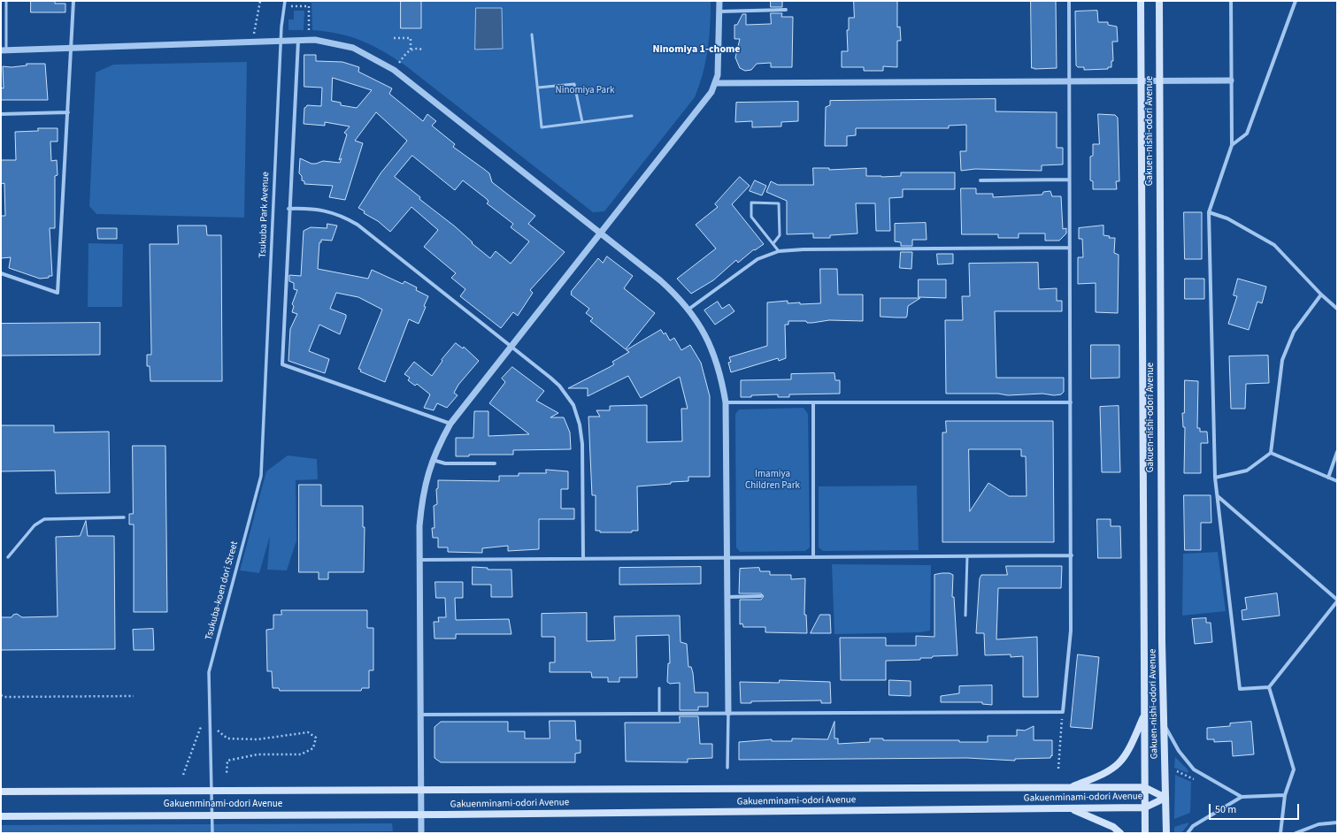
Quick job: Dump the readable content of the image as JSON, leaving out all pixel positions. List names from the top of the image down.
{
  "streets": {
    "main road": ["Gakuen-nishi-odori Avenue", "Gakuenminami-odori Avenue"],
    "street": ["Tsukuba Park Avenue", "Tsukuba-koen dori Street"]
  },
  "crossings": [
    ["Gakuen-nishi-odori Avenue", "Gakuenminami-odori Avenue"],
    ["Tsukuba Park Avenue", "Tsukuba-koen dori Street"]
  ],
  "districts": ["Ninomiya 1-chome"],
  "parks": ["Ninomiya Park", "Imamiya Children Park"],
  "scale_bar": "50 m"
}
